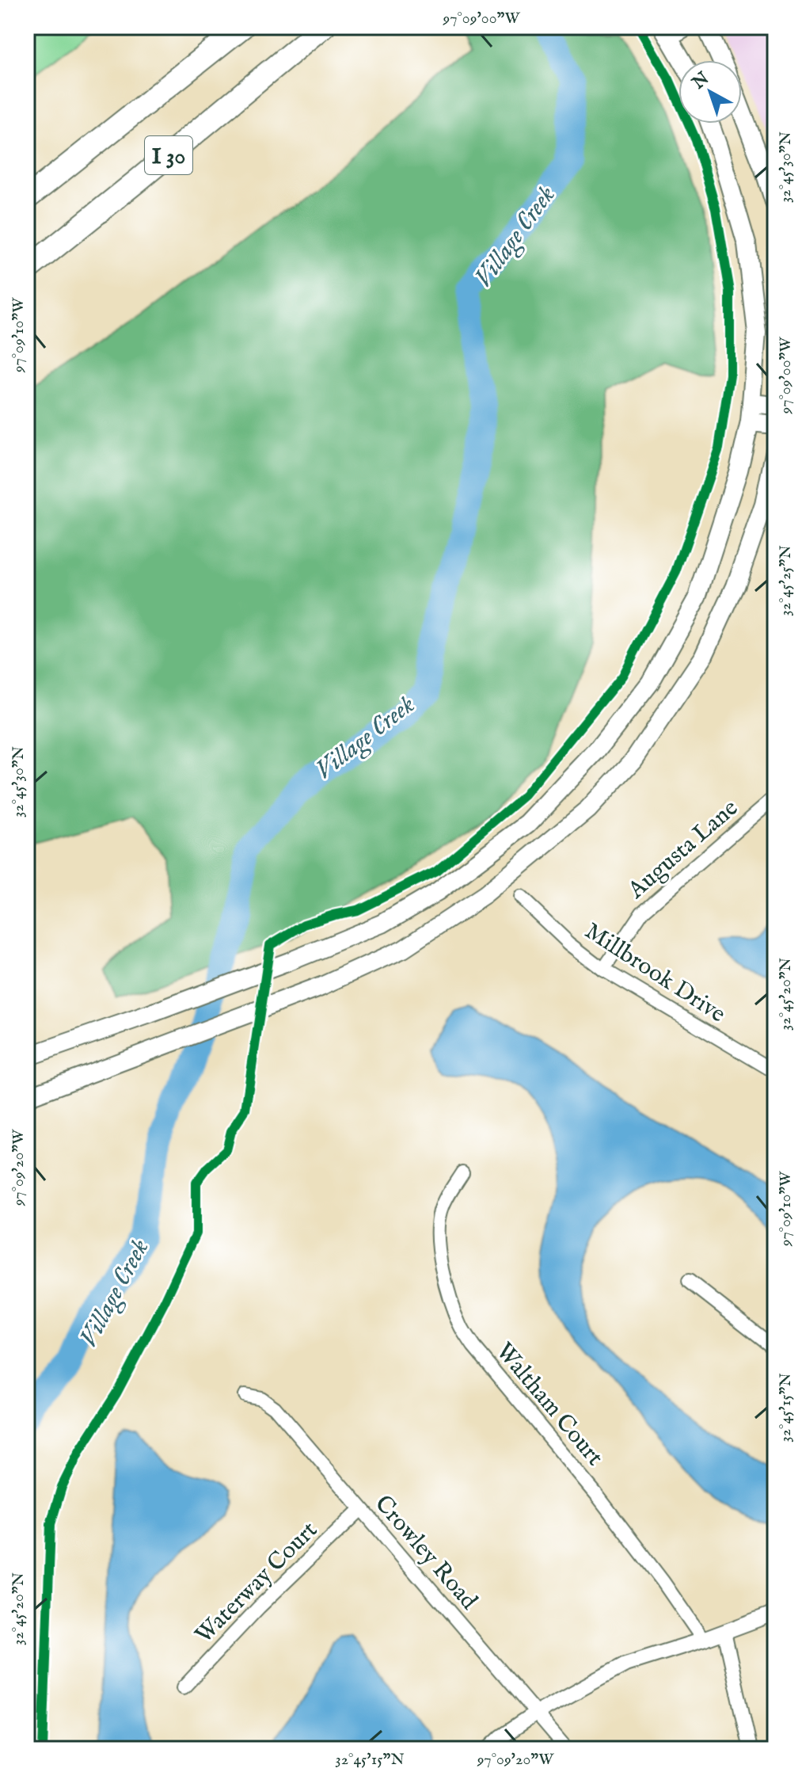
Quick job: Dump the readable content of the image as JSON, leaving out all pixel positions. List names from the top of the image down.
{
  "streets": {
    "highway": ["I 30"],
    "street": [
      "Augusta Lane",
      "Millbrook Drive",
      "Waltham Court",
      "Crowley Road",
      "Waterway Court"
    ]
  },
  "crossings": [
    ["Augusta Lane", "Millbrook Drive"],
    ["Crowley Road", "Waterway Court"]
  ],
  "water": ["Village Creek"],
  "north": "top left",
  "coordinates": [
    "97°09'00\"W",
    "32°45'30\"N",
    "97°09'10\"W",
    "32°45'25\"N",
    "32°45'20\"N",
    "97°09'20\"W",
    "32°45'15\"N"
  ]
}
